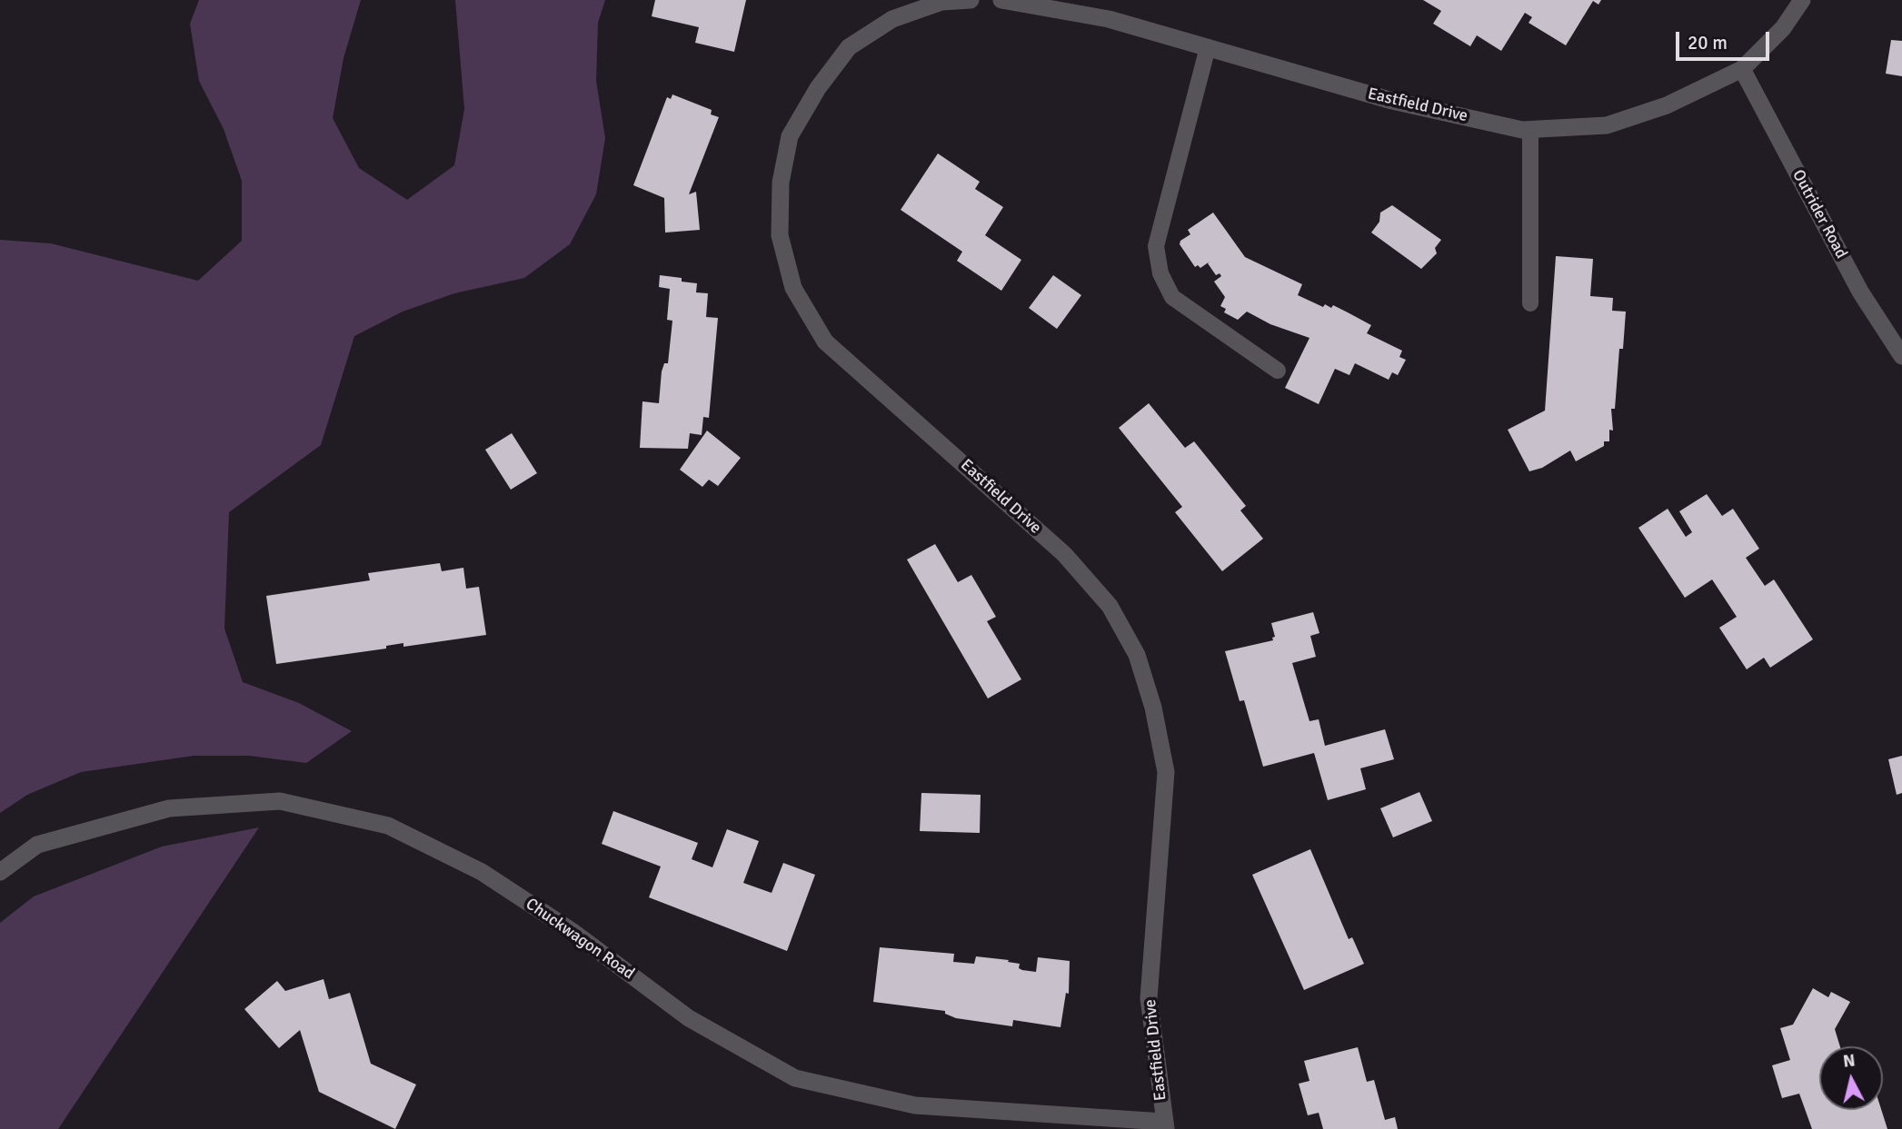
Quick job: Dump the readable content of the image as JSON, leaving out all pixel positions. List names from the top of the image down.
{
  "streets": {
    "street": ["Eastfield Drive", "Outrider Road", "Chuckwagon Road"]
  },
  "crossings": [
    ["Eastfield Drive", "Outrider Road"],
    ["Eastfield Drive", "Chuckwagon Road"]
  ],
  "scale_bar": "20 m",
  "north": "top"
}
